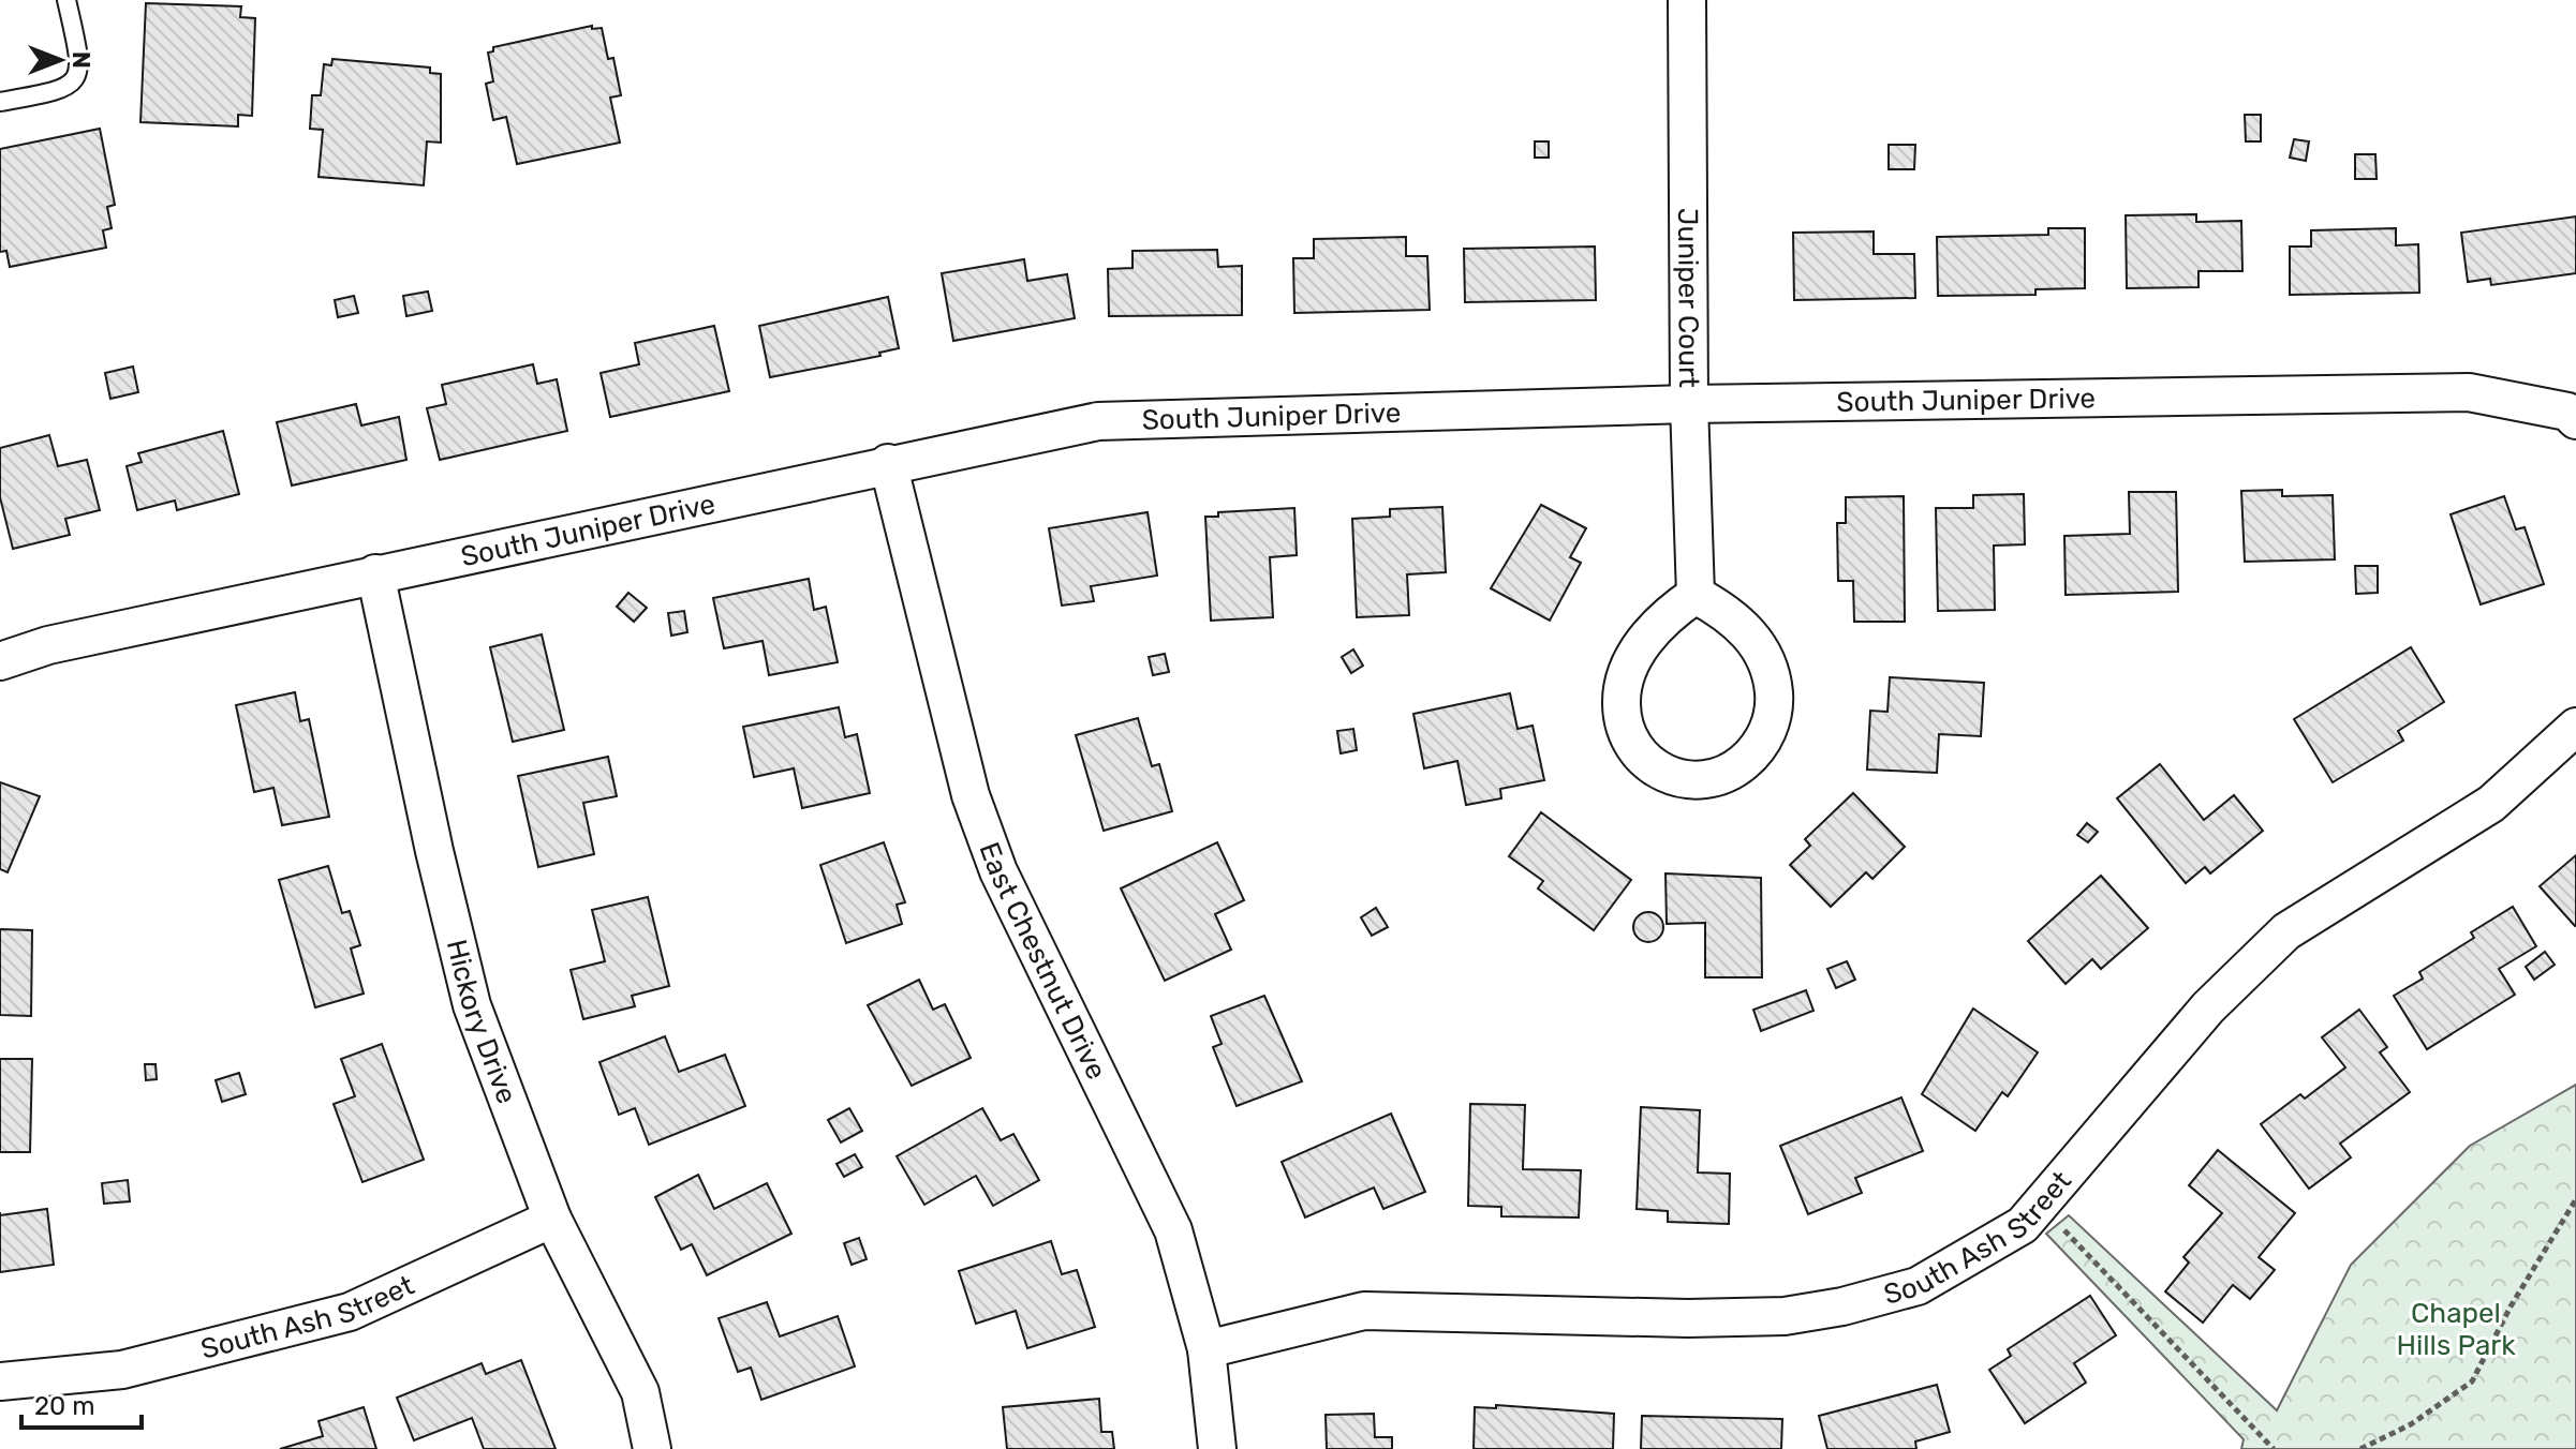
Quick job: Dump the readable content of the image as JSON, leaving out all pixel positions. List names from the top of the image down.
{
  "streets": {
    "street": [
      "Juniper Court",
      "South Juniper Drive",
      "East Chestnut Drive",
      "Hickory Drive",
      "South Ash Street"
    ]
  },
  "crossings": [
    ["Juniper Court", "South Juniper Drive"],
    ["South Juniper Drive", "East Chestnut Drive"],
    ["South Juniper Drive", "Hickory Drive"],
    ["East Chestnut Drive", "South Ash Street"],
    ["Hickory Drive", "South Ash Street"]
  ],
  "parks": ["Chapel Hills Park"],
  "scale_bar": "20 m",
  "north": "right"
}
